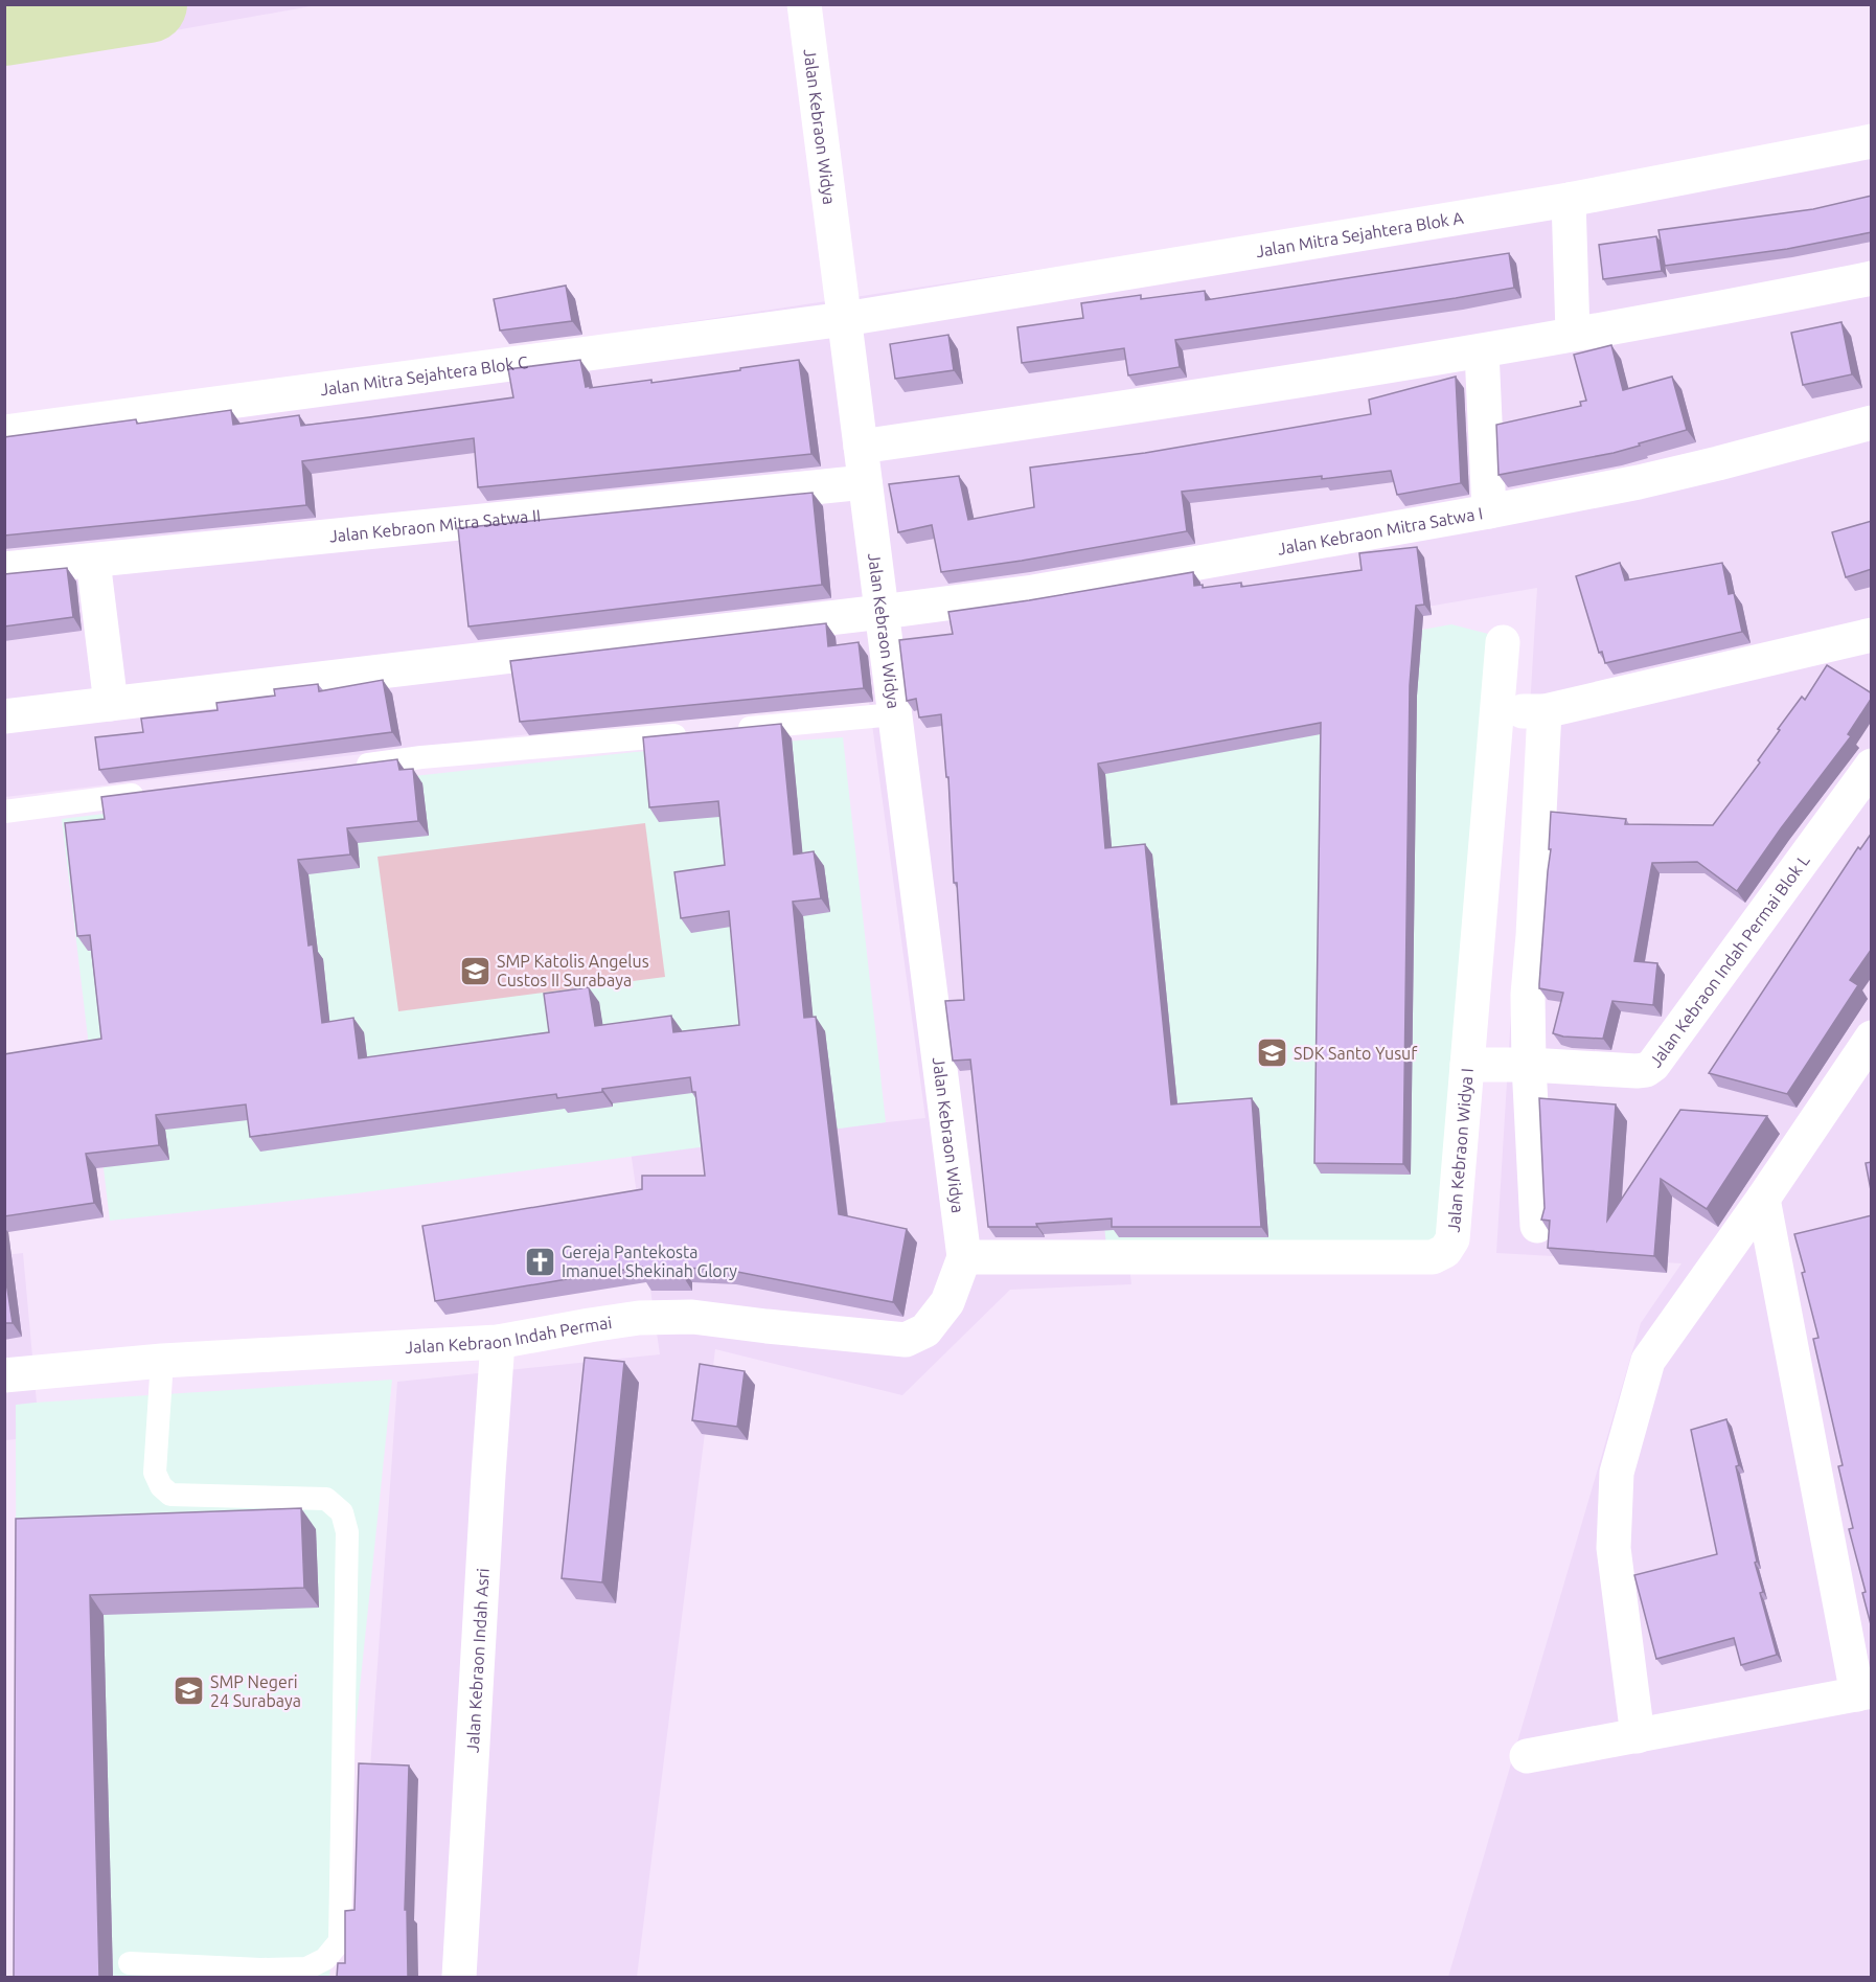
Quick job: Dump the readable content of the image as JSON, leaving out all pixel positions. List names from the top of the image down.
{
  "streets": {
    "street": [
      "Jalan Kebraon Widya",
      "Jalan Mitra Sejahtera Blok A",
      "Jalan Mitra Sejahtera Blok C",
      "Jalan Kebraon Mitra Satwa II",
      "Jalan Kebraon Mitra Satwa I",
      "Jalan Kebraon Indah Permai Blok L",
      "Jalan Kebraon Widya I",
      "Jalan Kebraon Indah Permai",
      "Jalan Kebraon Indah Asri"
    ]
  },
  "crossings": [
    ["Jalan Kebraon Widya", "Jalan Mitra Sejahtera Blok A"],
    ["Jalan Kebraon Widya", "Jalan Mitra Sejahtera Blok C"],
    ["Jalan Kebraon Widya", "Jalan Kebraon Mitra Satwa II"],
    ["Jalan Kebraon Widya", "Jalan Kebraon Mitra Satwa I"],
    ["Jalan Kebraon Widya", "Jalan Kebraon Widya I"],
    ["Jalan Kebraon Widya", "Jalan Kebraon Indah Permai"],
    ["Jalan Mitra Sejahtera Blok A", "Jalan Mitra Sejahtera Blok C"],
    ["Jalan Kebraon Indah Permai Blok L", "Jalan Kebraon Widya I"],
    ["Jalan Kebraon Widya I", "Jalan Kebraon Indah Permai"],
    ["Jalan Kebraon Indah Permai", "Jalan Kebraon Indah Asri"]
  ],
  "places": {
    "school or university": ["SMP Katolis Angelus Custos II Surabaya", "SDK Santo Yusuf", "SMP Negeri 24 Surabaya"],
    "church": ["Gereja Pantekosta Imanuel Shekinah Glory"]
  }
}
